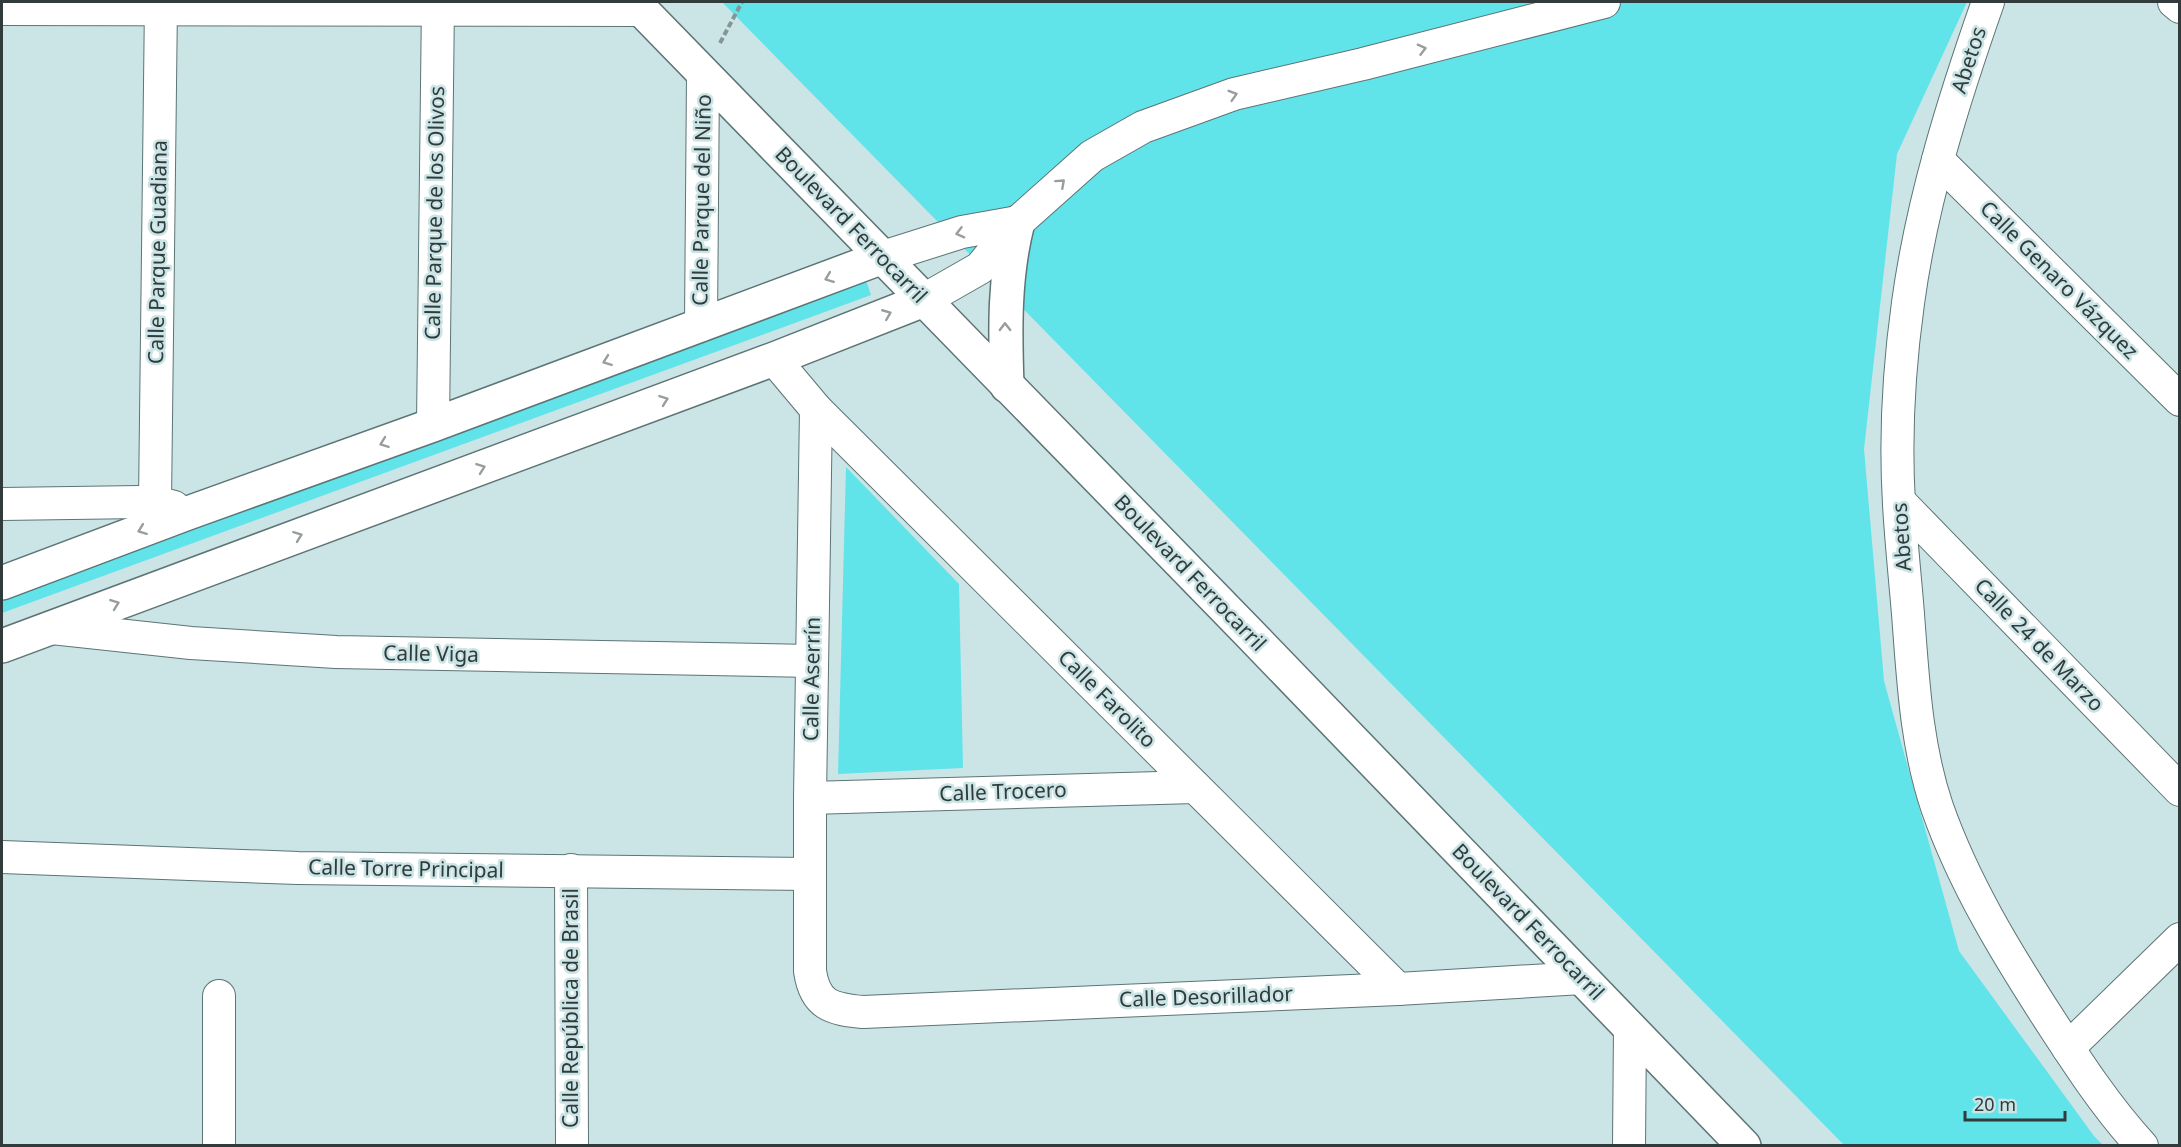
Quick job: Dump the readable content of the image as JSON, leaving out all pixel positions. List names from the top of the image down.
{
  "streets": {
    "main road": ["Boulevard Ferrocarril"],
    "street": [
      "Abetos",
      "Calle Parque del Niño",
      "Calle Parque de los Olivos",
      "Calle Parque Guadiana",
      "Calle Genaro Vázquez",
      "Calle 24 de Marzo",
      "Calle Viga",
      "Calle Aserrín",
      "Calle Farolito",
      "Calle Trocero",
      "Calle Torre Principal",
      "Calle Desorillador",
      "Calle República de Brasil"
    ]
  },
  "crossings": [
    ["Abetos", "Calle Genaro Vázquez"],
    ["Abetos", "Calle 24 de Marzo"],
    ["Calle Parque del Niño", "Boulevard Ferrocarril"],
    ["Boulevard Ferrocarril", "Calle Desorillador"],
    ["Calle Viga", "Calle Aserrín"],
    ["Calle Aserrín", "Calle Farolito"],
    ["Calle Aserrín", "Calle Trocero"],
    ["Calle Aserrín", "Calle Torre Principal"],
    ["Calle Aserrín", "Calle Desorillador"],
    ["Calle Farolito", "Calle Trocero"],
    ["Calle Farolito", "Calle Desorillador"],
    ["Calle Torre Principal", "Calle República de Brasil"]
  ],
  "scale_bar": "20 m"
}
